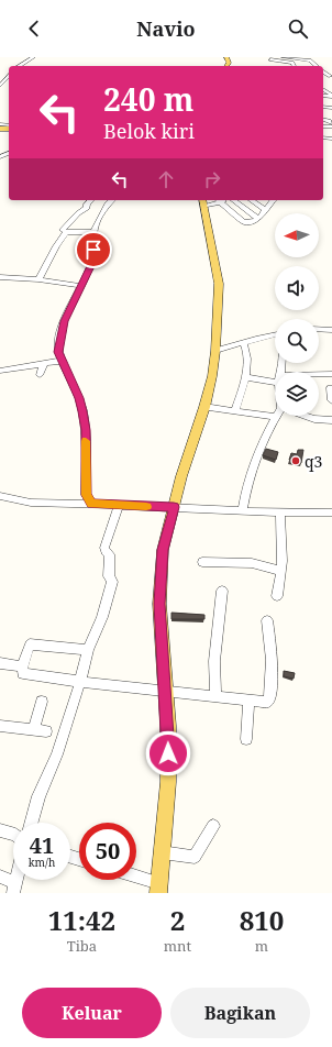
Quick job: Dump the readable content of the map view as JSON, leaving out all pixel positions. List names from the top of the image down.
{
  "places": ["q3"],
  "north": "left",
  "page": {
    "header": "Navio",
    "turn": ["240 m", "Belok kiri"],
    "speed": "41 km/h",
    "limit": "50",
    "eta": [
      "11:42",
      "Tiba",
      "2",
      "mnt",
      "810",
      "m"
    ],
    "buttons": ["Keluar", "Bagikan"]
  }
}
